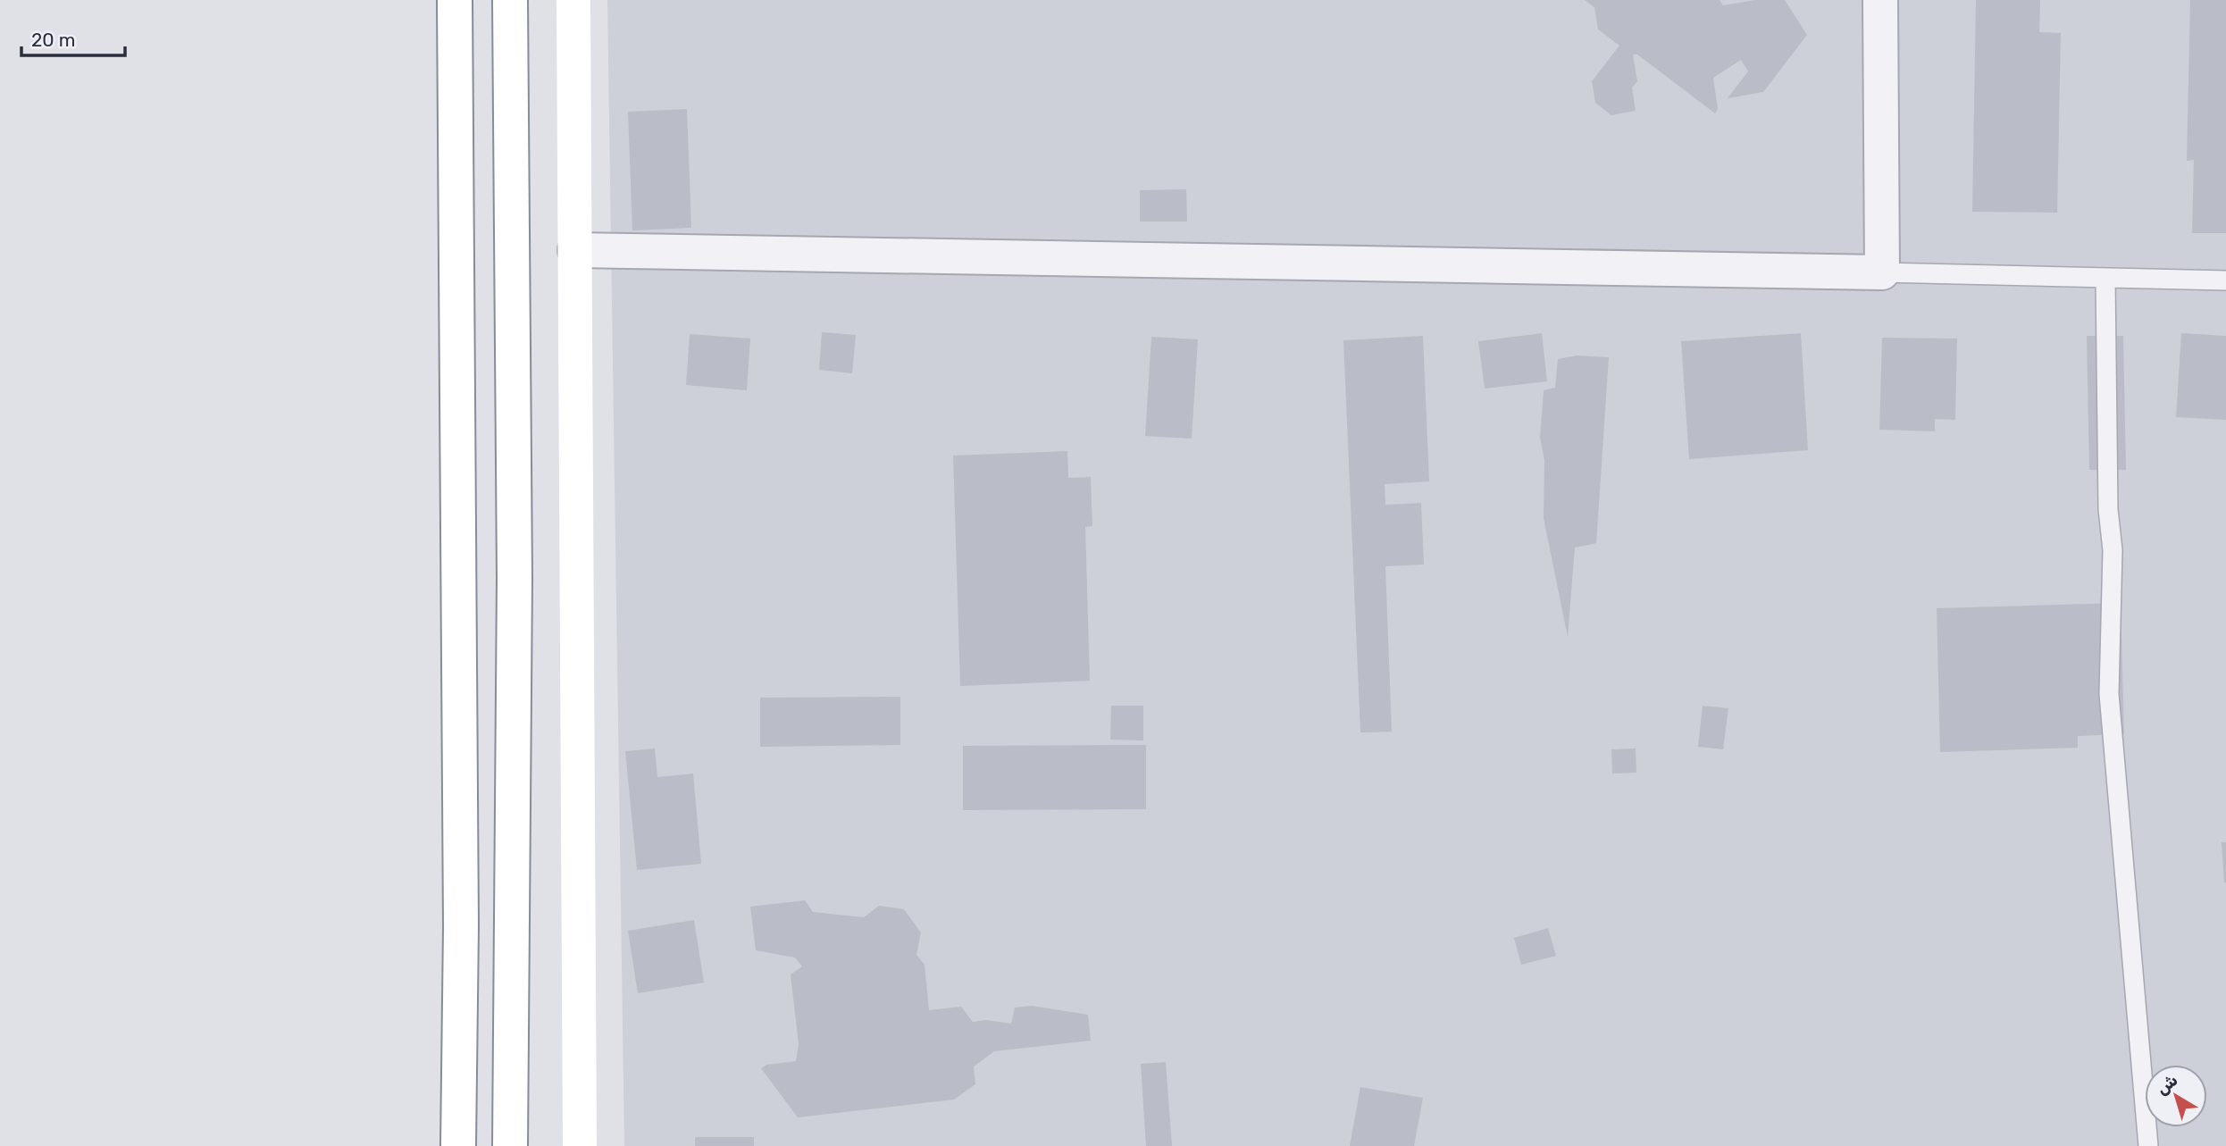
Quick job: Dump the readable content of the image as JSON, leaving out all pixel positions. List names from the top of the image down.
{
  "scale_bar": "20 m",
  "north": "top left"
}
